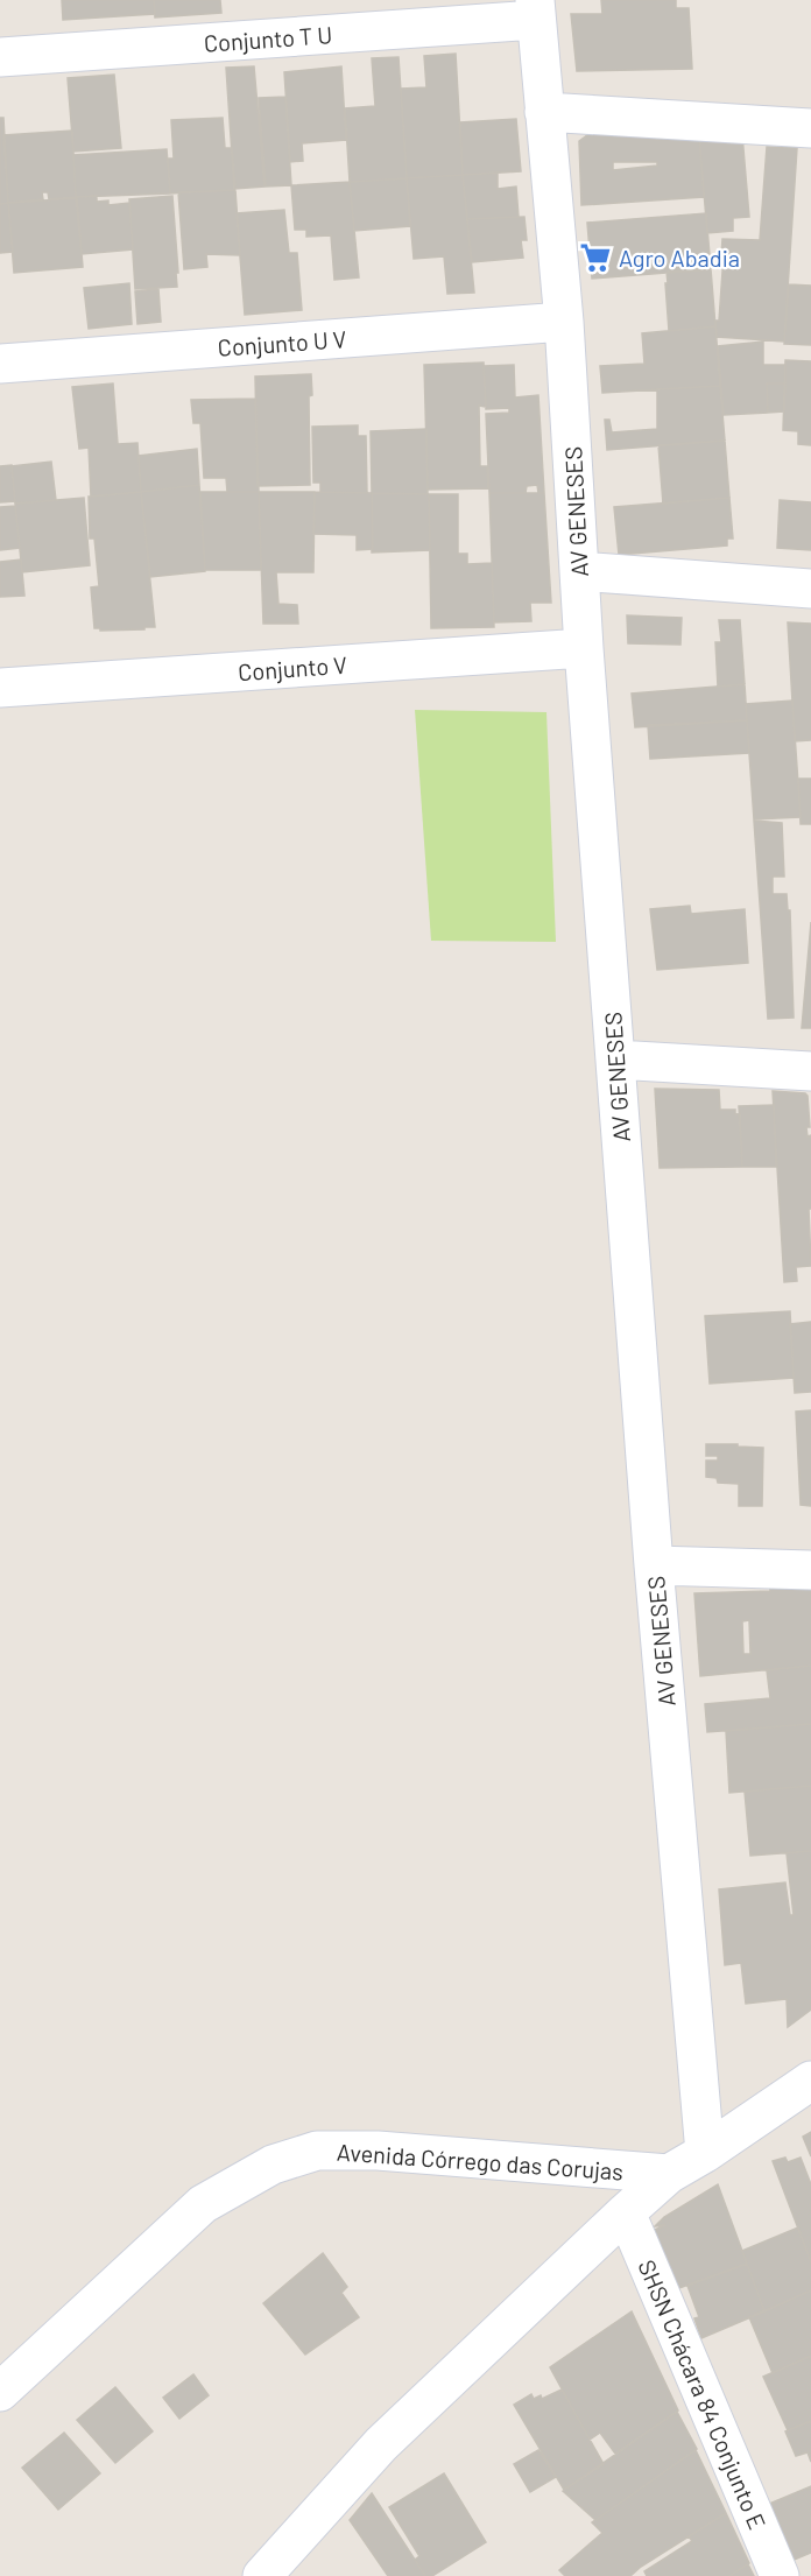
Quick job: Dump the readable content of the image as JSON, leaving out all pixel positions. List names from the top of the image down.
{
  "streets": {
    "street": [
      "Conjunto T U",
      "Conjunto U V",
      "AV GENESES",
      "Conjunto V",
      "Avenida Córrego das Corujas",
      "SHSN Chácara 84 Conjunto E"
    ]
  },
  "crossings": [
    ["Conjunto T U", "AV GENESES"],
    ["Conjunto U V", "AV GENESES"],
    ["AV GENESES", "Conjunto V"]
  ],
  "places": {
    "supermarket": ["Agro Abadia"]
  }
}
